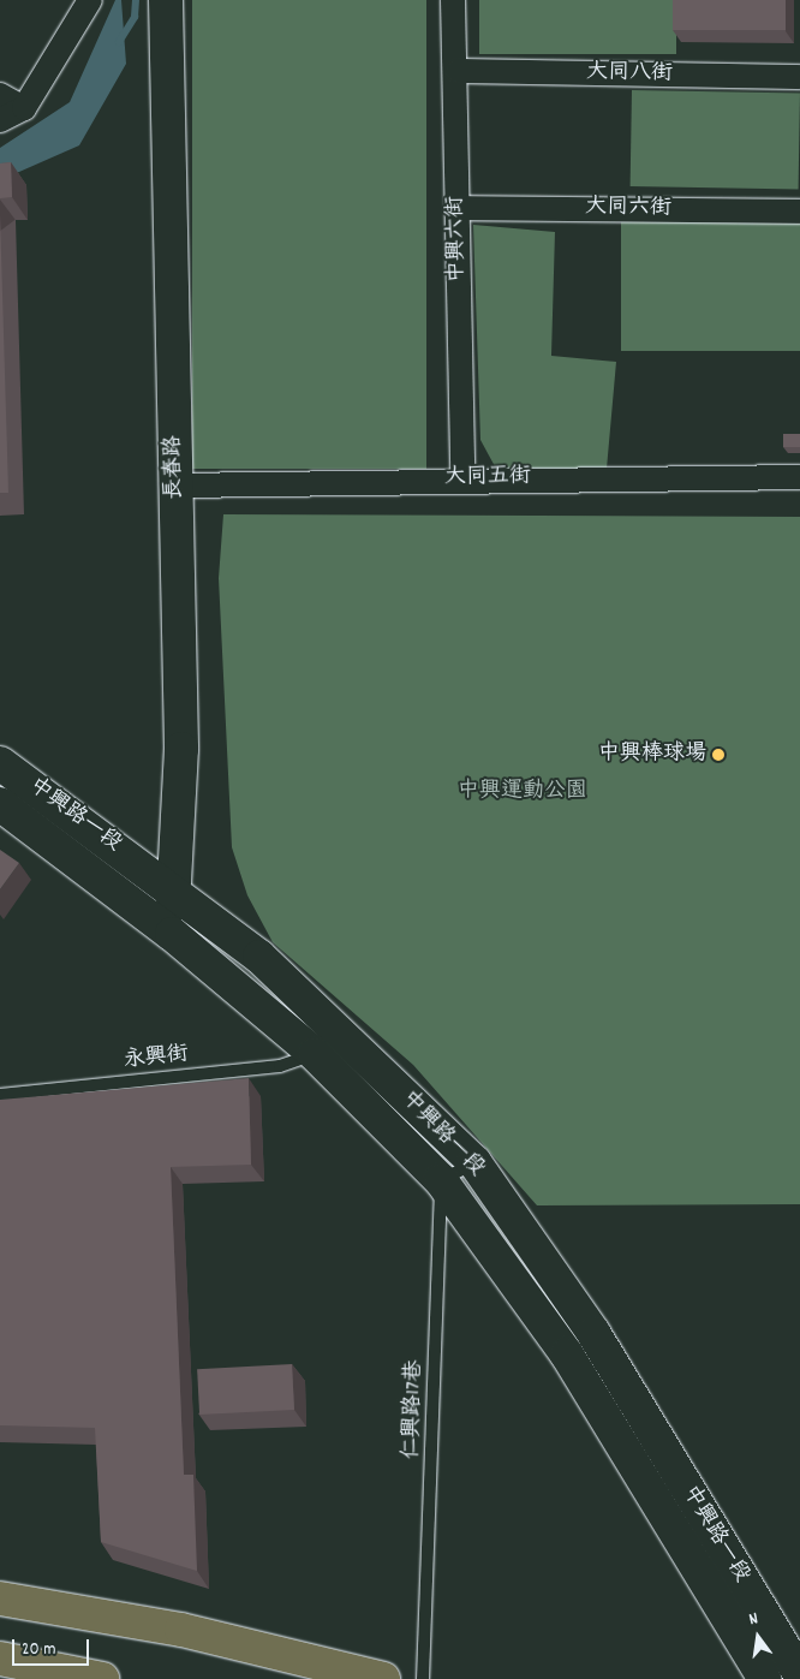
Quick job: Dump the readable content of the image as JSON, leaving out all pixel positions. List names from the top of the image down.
{
  "streets": {
    "main road": ["長春路", "中興路一段"],
    "street": [
      "大同八街",
      "大同六街",
      "中興六街",
      "大同五街"
    ],
    "lane": ["永興街", "仁興路17巷"]
  },
  "crossings": [
    ["大同八街", "中興六街"],
    ["大同六街", "中興六街"],
    ["中興六街", "大同五街"],
    ["長春路", "大同五街"],
    ["長春路", "中興路一段"],
    ["中興路一段", "永興街"],
    ["中興路一段", "仁興路17巷"]
  ],
  "parks": ["中興運動公園"],
  "places": ["中興棒球場"],
  "scale_bar": "20 m",
  "north": "top"
}
